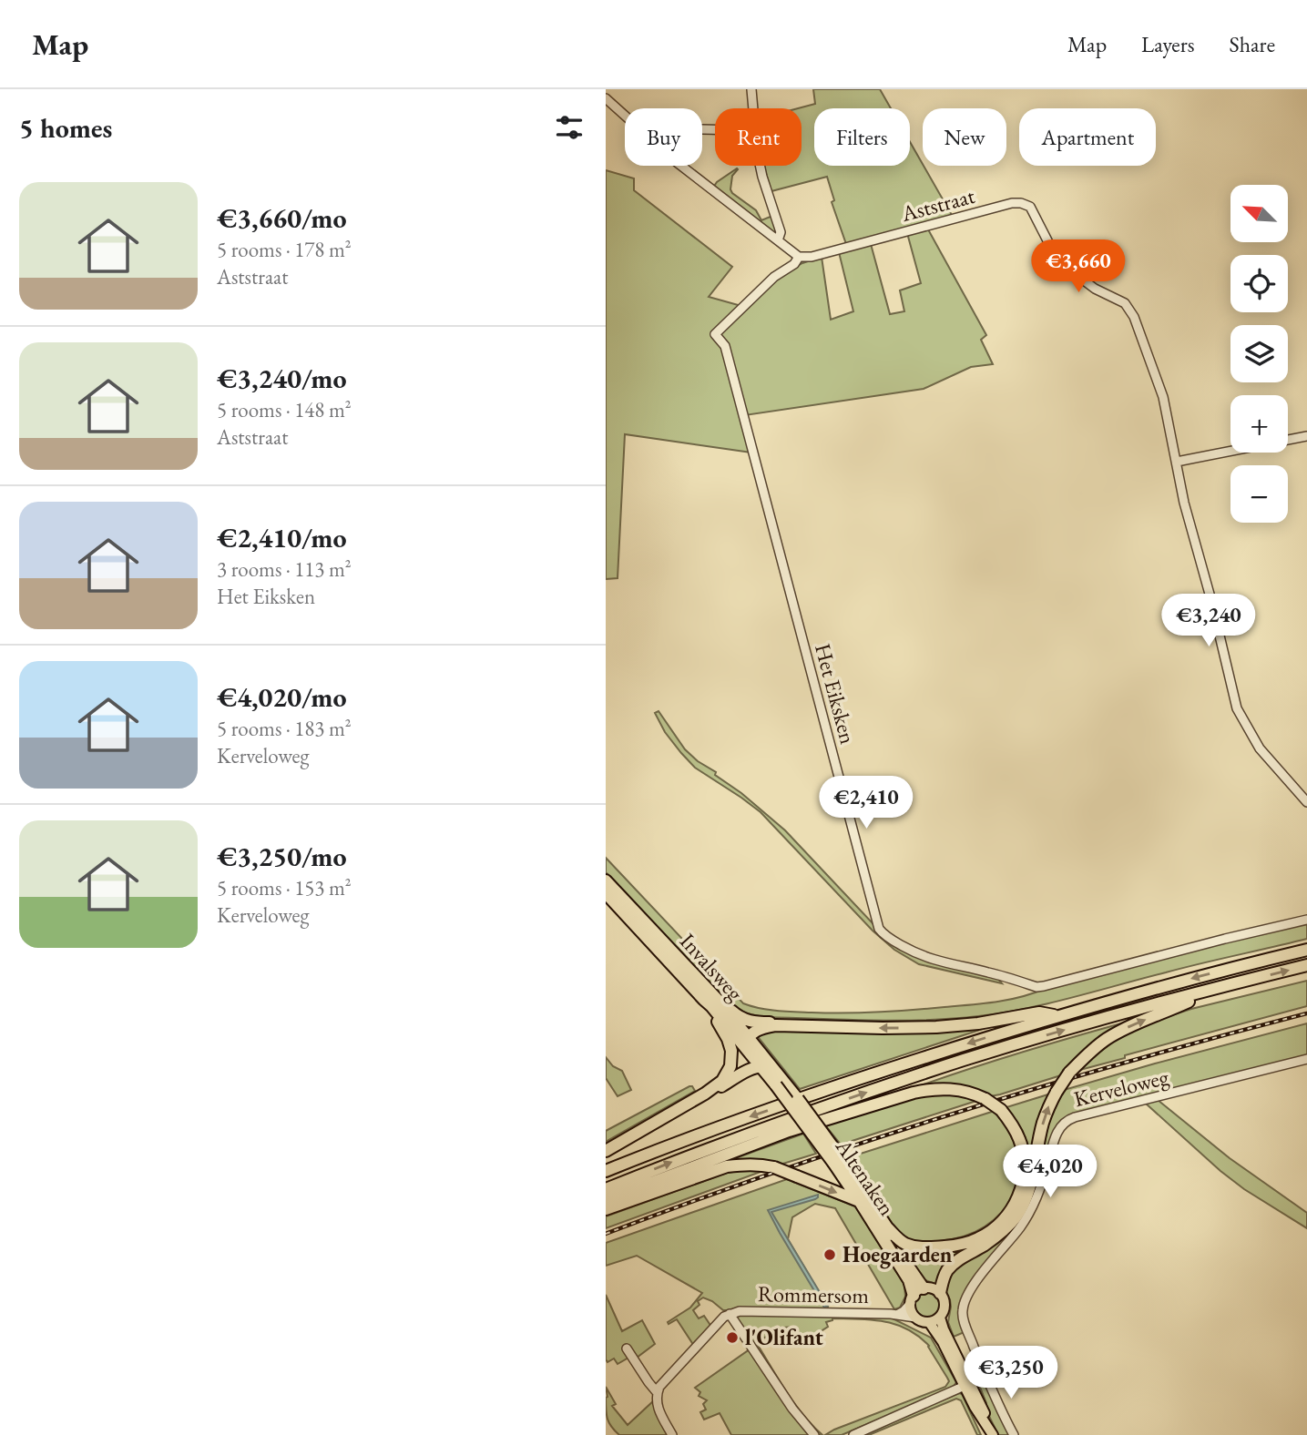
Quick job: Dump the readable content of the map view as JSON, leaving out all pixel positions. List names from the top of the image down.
{
  "streets": {
    "highway": ["Invalsweg", "Altenaken"],
    "street": [
      "Aststraat",
      "Het Eiksken",
      "Kerveloweg",
      "Rommersom"
    ]
  },
  "crossings": [
    ["Aststraat", "Het Eiksken"],
    ["Invalsweg", "Altenaken"],
    ["Altenaken", "Rommersom"]
  ],
  "places": ["Hoegaarden", "l'Olifant"],
  "north": "top left",
  "page": {
    "header": "Map",
    "nav": ["Map", "Layers", "Share"],
    "heading": "5 homes",
    "chip": [
      "Buy",
      "Rent",
      "Filters",
      "New",
      "Apartment"
    ],
    "list": [
      {
        "name": "€3,660/mo",
        "note": "5 rooms · 178 m² · Aststraat"
      },
      {
        "name": "€3,240/mo",
        "note": "5 rooms · 148 m² · Aststraat"
      },
      {
        "name": "€2,410/mo",
        "note": "3 rooms · 113 m² · Het Eiksken"
      },
      {
        "name": "€4,020/mo",
        "note": "5 rooms · 183 m² · Kerveloweg"
      },
      {
        "name": "€3,250/mo",
        "note": "5 rooms · 153 m² · Kerveloweg"
      }
    ],
    "map_buttons": ["+", "−"],
    "price": [
      "€3,660",
      "€3,240",
      "€2,410",
      "€4,020",
      "€3,250"
    ]
  }
}
